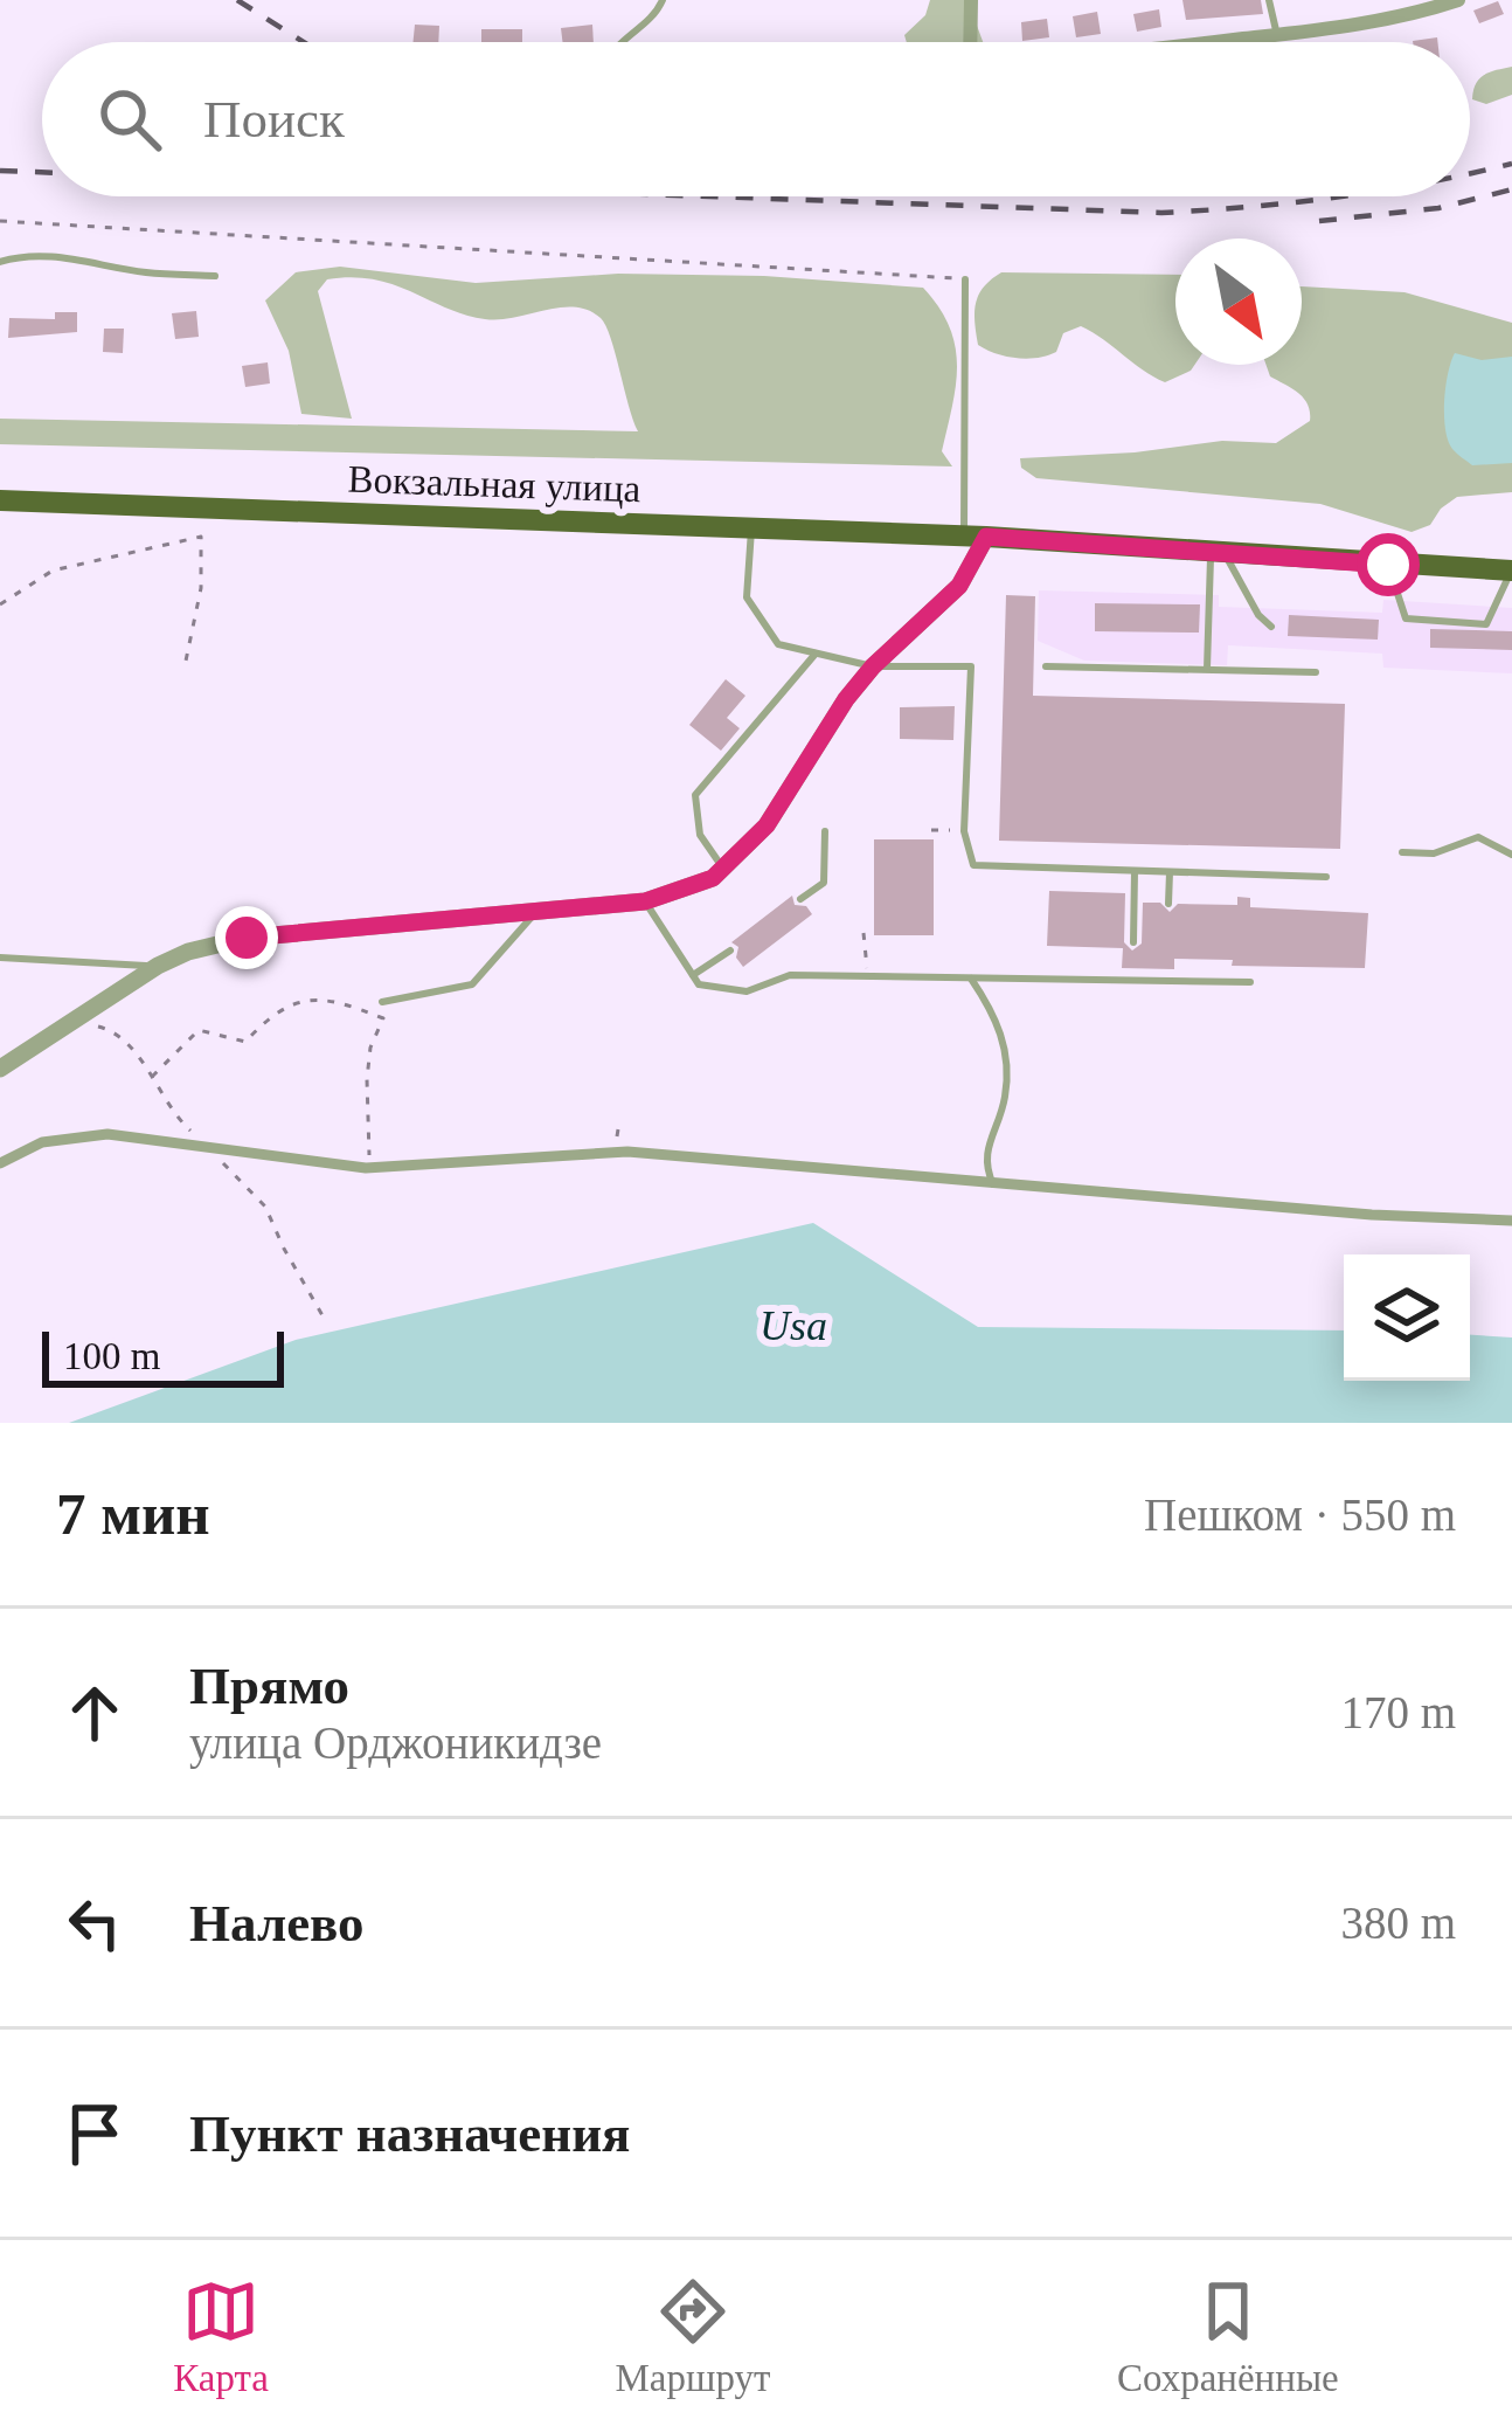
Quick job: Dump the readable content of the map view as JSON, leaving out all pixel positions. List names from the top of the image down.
{
  "streets": {
    "main road": ["Вокзальная улица"]
  },
  "water": ["Usa"],
  "scale_bar": "100 m",
  "north": "bottom right",
  "page": {
    "search": "Поиск",
    "scale": "100 m",
    "heading": ["7 мин", "Пешком · 550 m"],
    "list": [
      ["Прямо", "улица Орджоникидзе", "170 m"],
      ["Налево", "380 m"],
      "Пункт назначения"
    ],
    "nav": ["Карта", "Маршрут", "Сохранённые"]
  }
}
